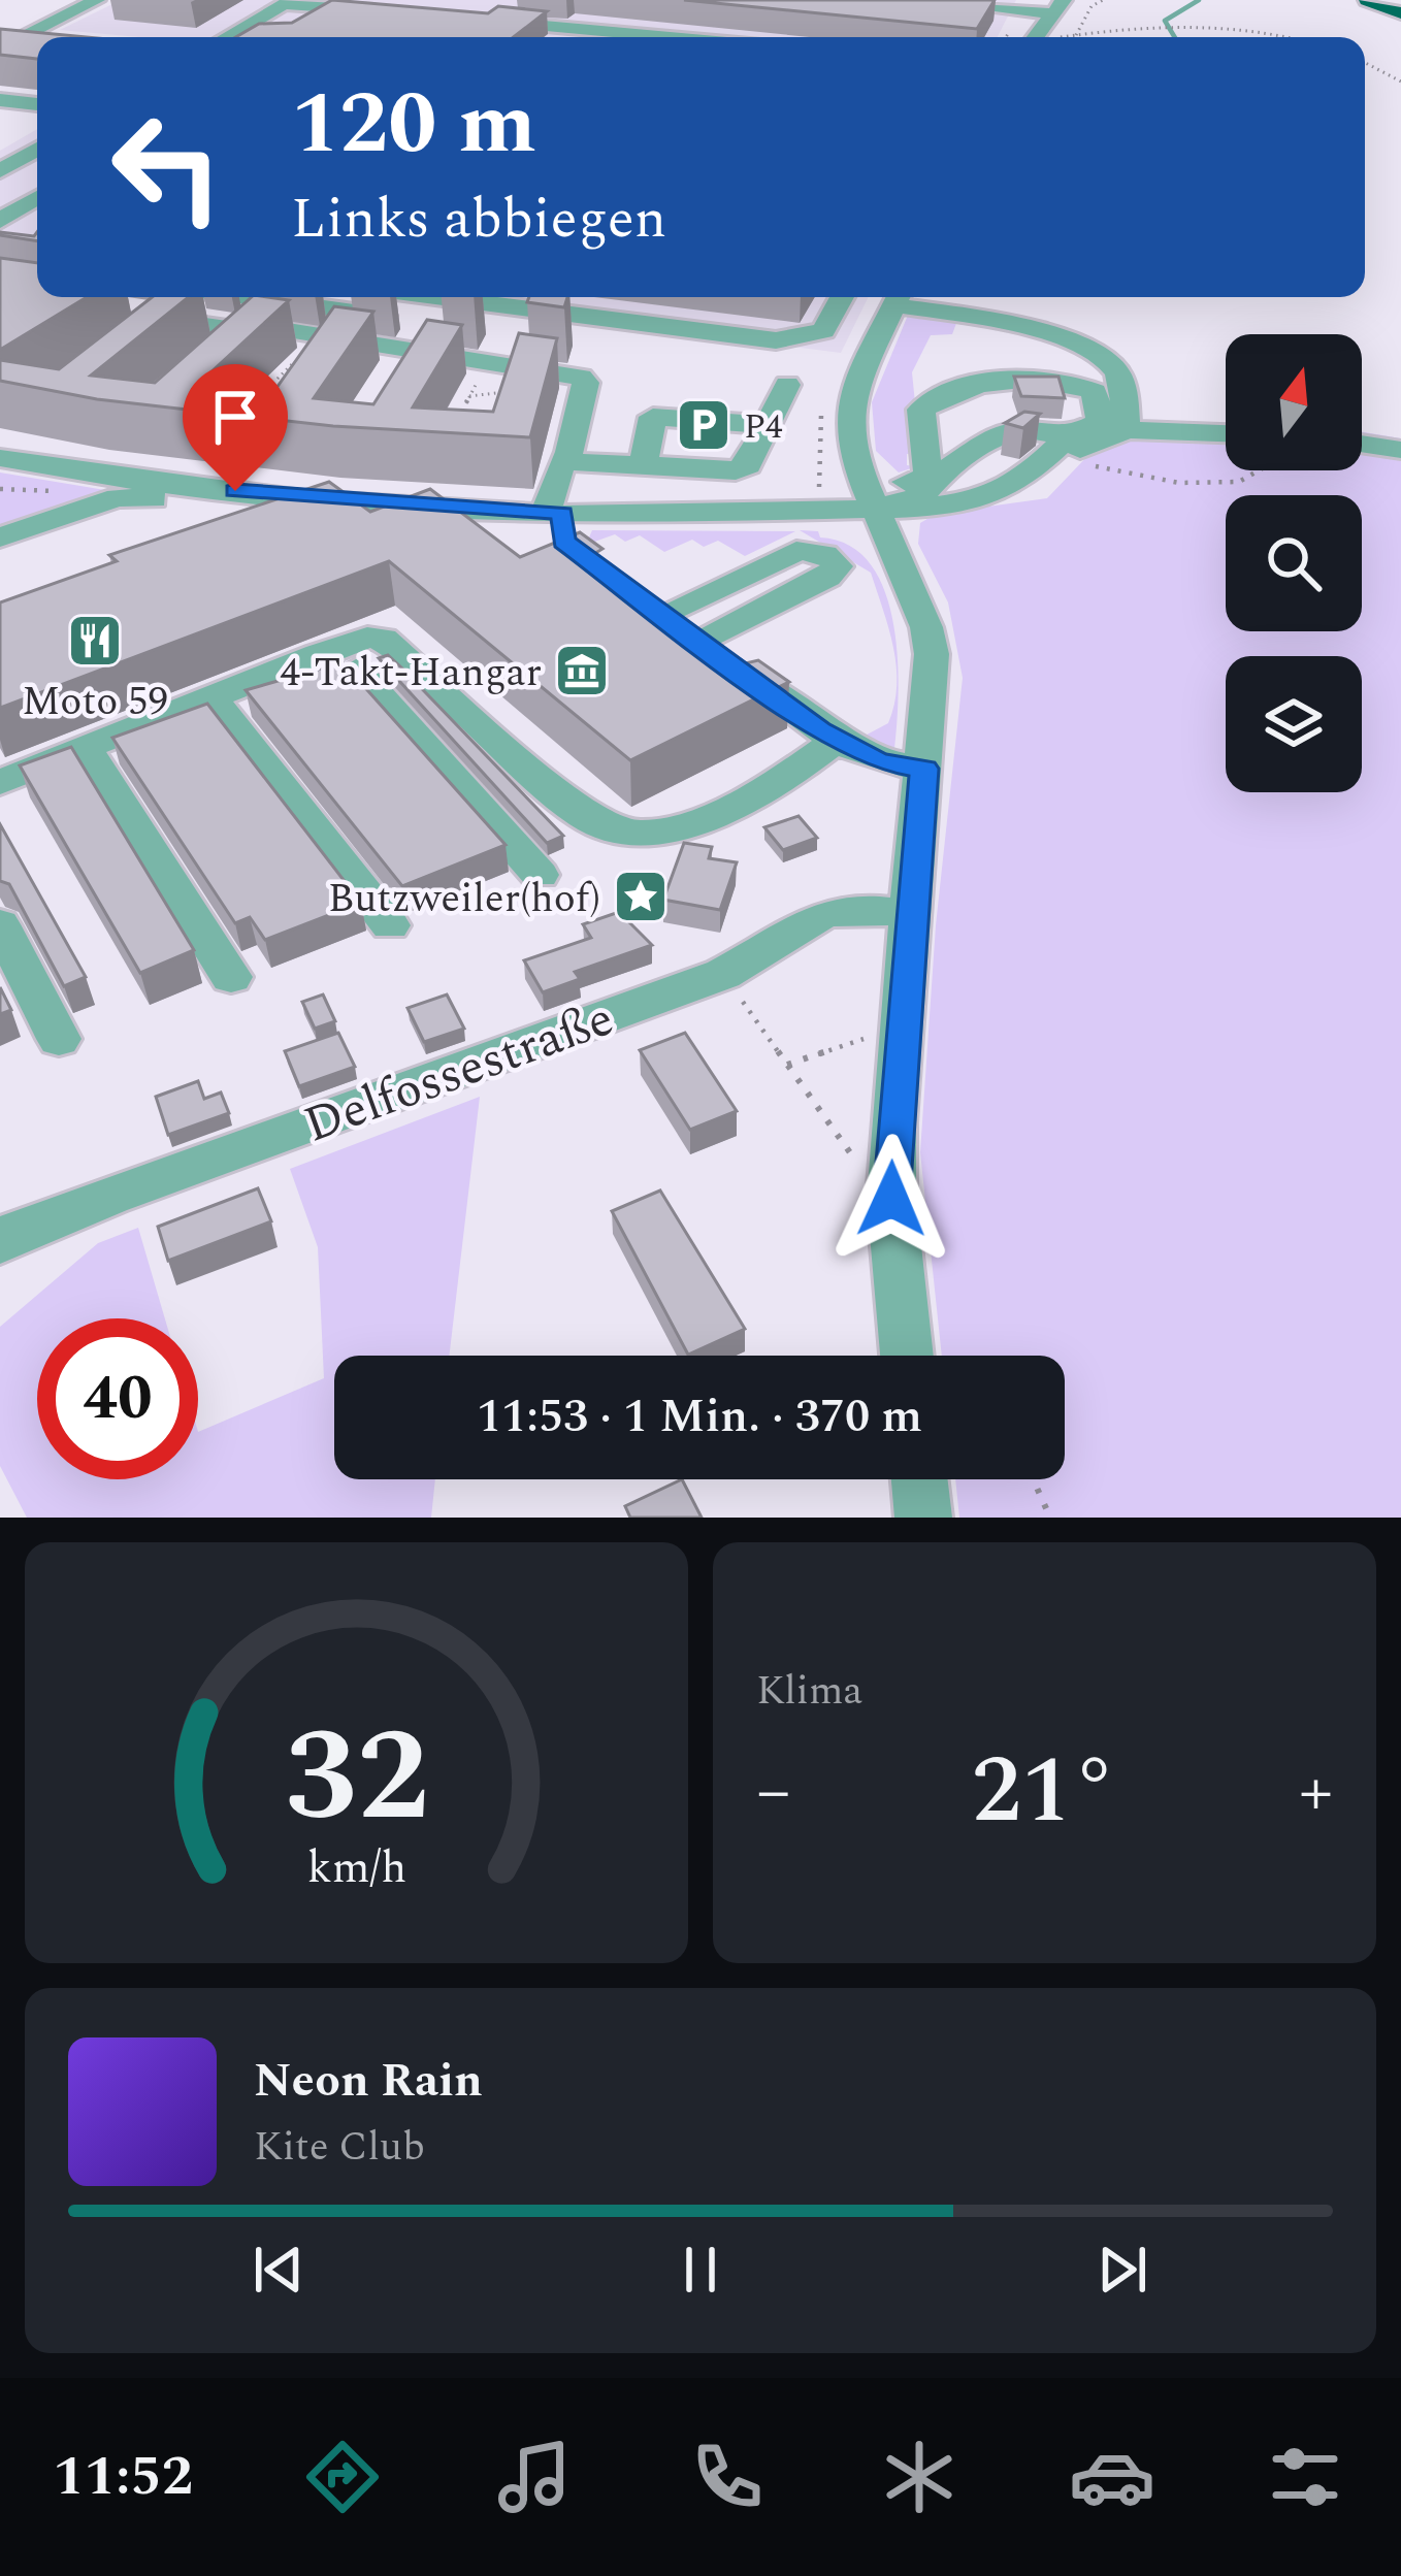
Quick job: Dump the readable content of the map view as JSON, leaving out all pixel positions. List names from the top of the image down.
{
  "streets": {
    "street": ["Delfossestraße"]
  },
  "places": {
    "parking": ["P4"],
    "restaurant": ["Moto 59"],
    "museum": ["4-Takt-Hangar"],
    "place": ["Butzweiler(hof)"]
  },
  "north": "top",
  "page": {
    "turn": ["120 m", "Links abbiegen"],
    "limit": "40",
    "trip": "11:53 · 1 Min. · 370 m",
    "tile": "Klima",
    "heat": ["−", "21°", "+"],
    "song": ["Neon Rain", "Kite Club"],
    "tabs": "11:52",
    "gauge": ["32", "km/h"]
  }
}
